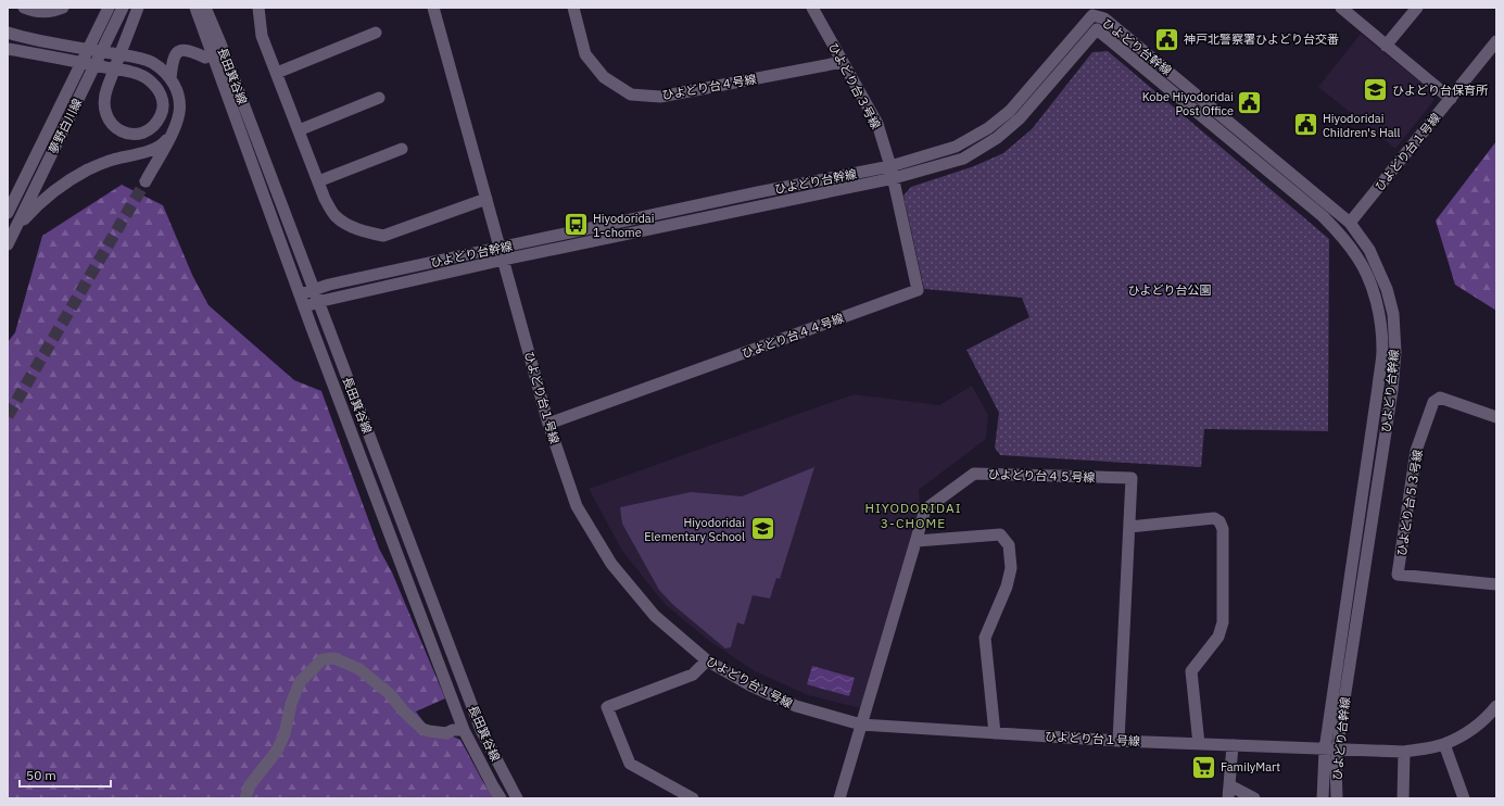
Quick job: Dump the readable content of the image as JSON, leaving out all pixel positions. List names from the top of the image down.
{
  "streets": {
    "street": [
      "ひよどり台幹線",
      "長田箕谷線",
      "ひよどり台３号線",
      "ひよどり台４号線",
      "夢野白川線",
      "ひよどり台１号線",
      "ひよどり台４４号線",
      "ひよどり台４５号線",
      "ひよどり台５３号線"
    ]
  },
  "crossings": [
    ["ひよどり台幹線", "長田箕谷線"],
    ["ひよどり台幹線", "ひよどり台３号線"],
    ["ひよどり台幹線", "ひよどり台１号線"],
    ["ひよどり台幹線", "ひよどり台４４号線"],
    ["ひよどり台３号線", "ひよどり台４号線"],
    ["ひよどり台３号線", "ひよどり台４４号線"],
    ["ひよどり台１号線", "ひよどり台４４号線"],
    ["ひよどり台１号線", "ひよどり台４５号線"]
  ],
  "districts": ["HIYODORIDAI 3-CHOME"],
  "parks": ["ひよどり台公園"],
  "places": {
    "public building": ["神戸北警察署ひよどり台交番", "Kobe Hiyodoridai Post Office", "Hiyodoridai Children's Hall"],
    "school or university": ["ひよどり台保育所", "Hiyodoridai Elementary School"],
    "bus stop": ["Hiyodoridai 1-chome"],
    "supermarket": ["FamilyMart"]
  },
  "scale_bar": "50 m"
}
